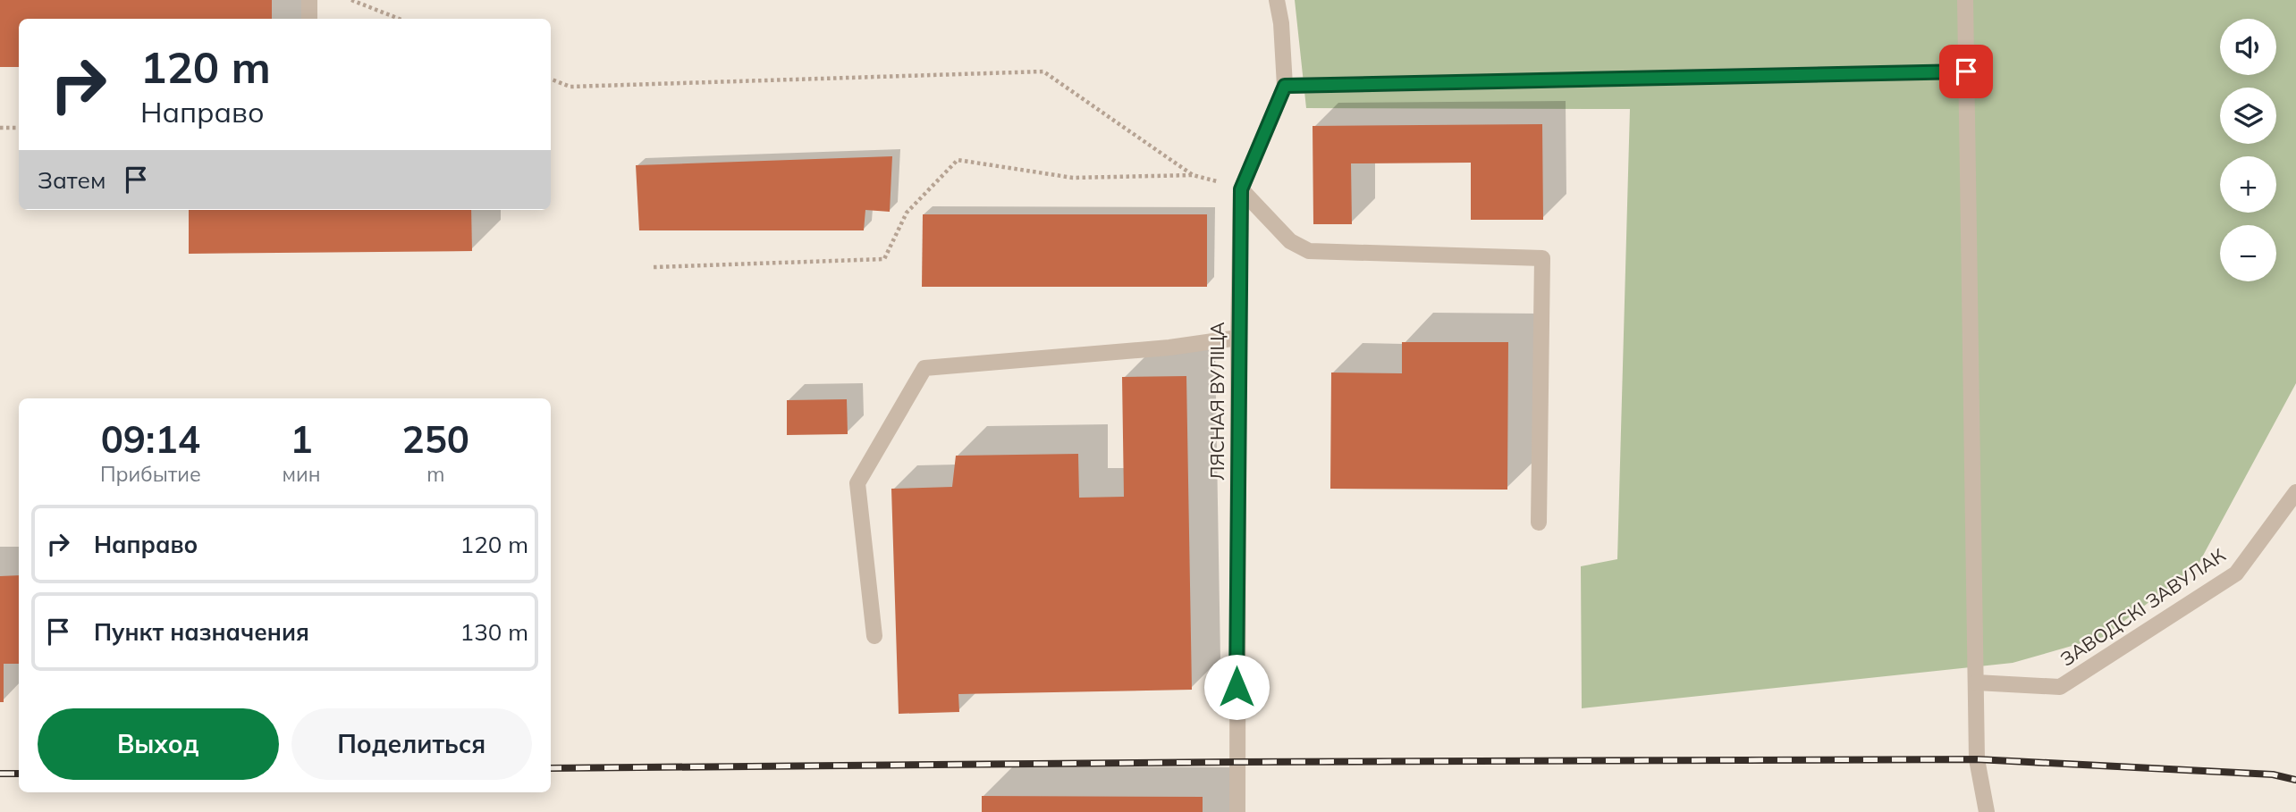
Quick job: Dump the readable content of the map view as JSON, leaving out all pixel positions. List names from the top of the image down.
{
  "streets": {
    "street": ["ЛЯСНАЯ ВУЛІЦА", "ЗАВОДСКІ ЗАВУЛАК"]
  },
  "page": {
    "map_buttons": ["+", "−"],
    "turn": ["120 m", "Направо"],
    "then": "Затем",
    "eta": [
      "09:14",
      "Прибытие",
      "1",
      "мин",
      "250",
      "m"
    ],
    "list": [
      {
        "name": "Направо",
        "value": "120 m"
      },
      {
        "name": "Пункт назначения",
        "value": "130 m"
      }
    ],
    "buttons": ["Выход", "Поделиться"]
  }
}
